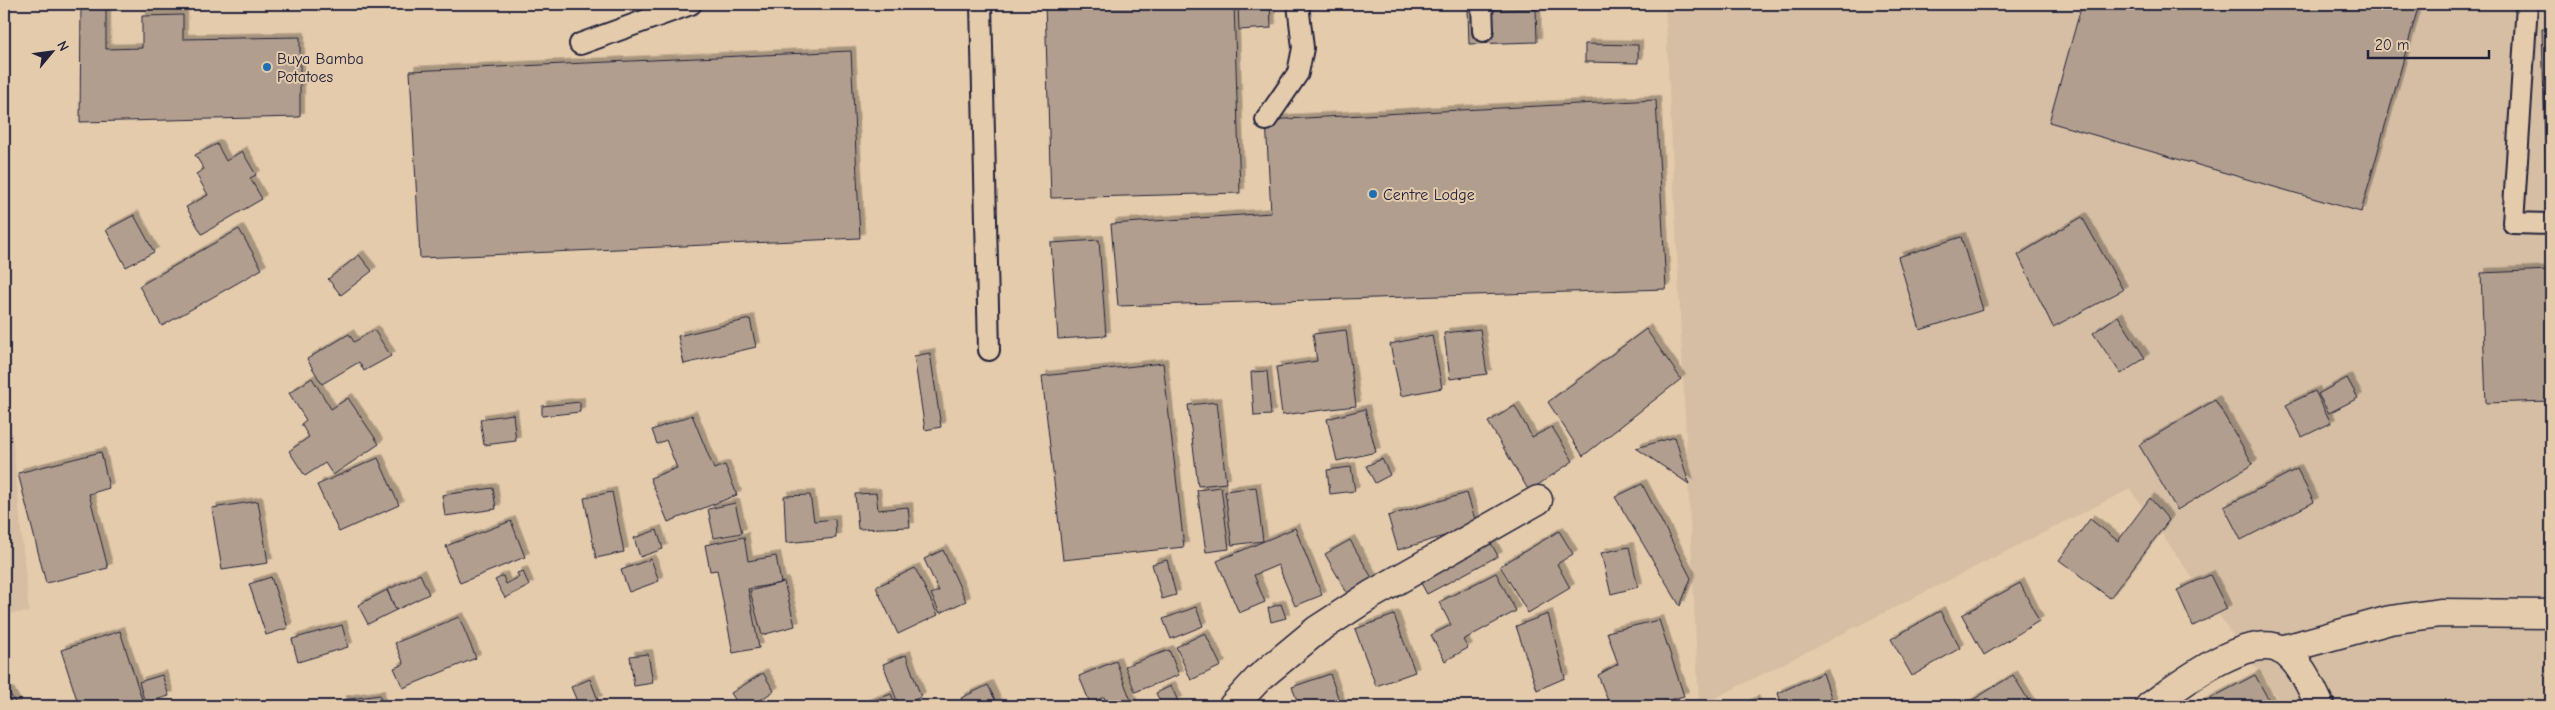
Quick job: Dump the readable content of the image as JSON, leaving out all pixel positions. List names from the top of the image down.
{
  "places": ["Buya Bamba Potatoes", "Centre Lodge"],
  "scale_bar": "20 m",
  "north": "top right"
}
